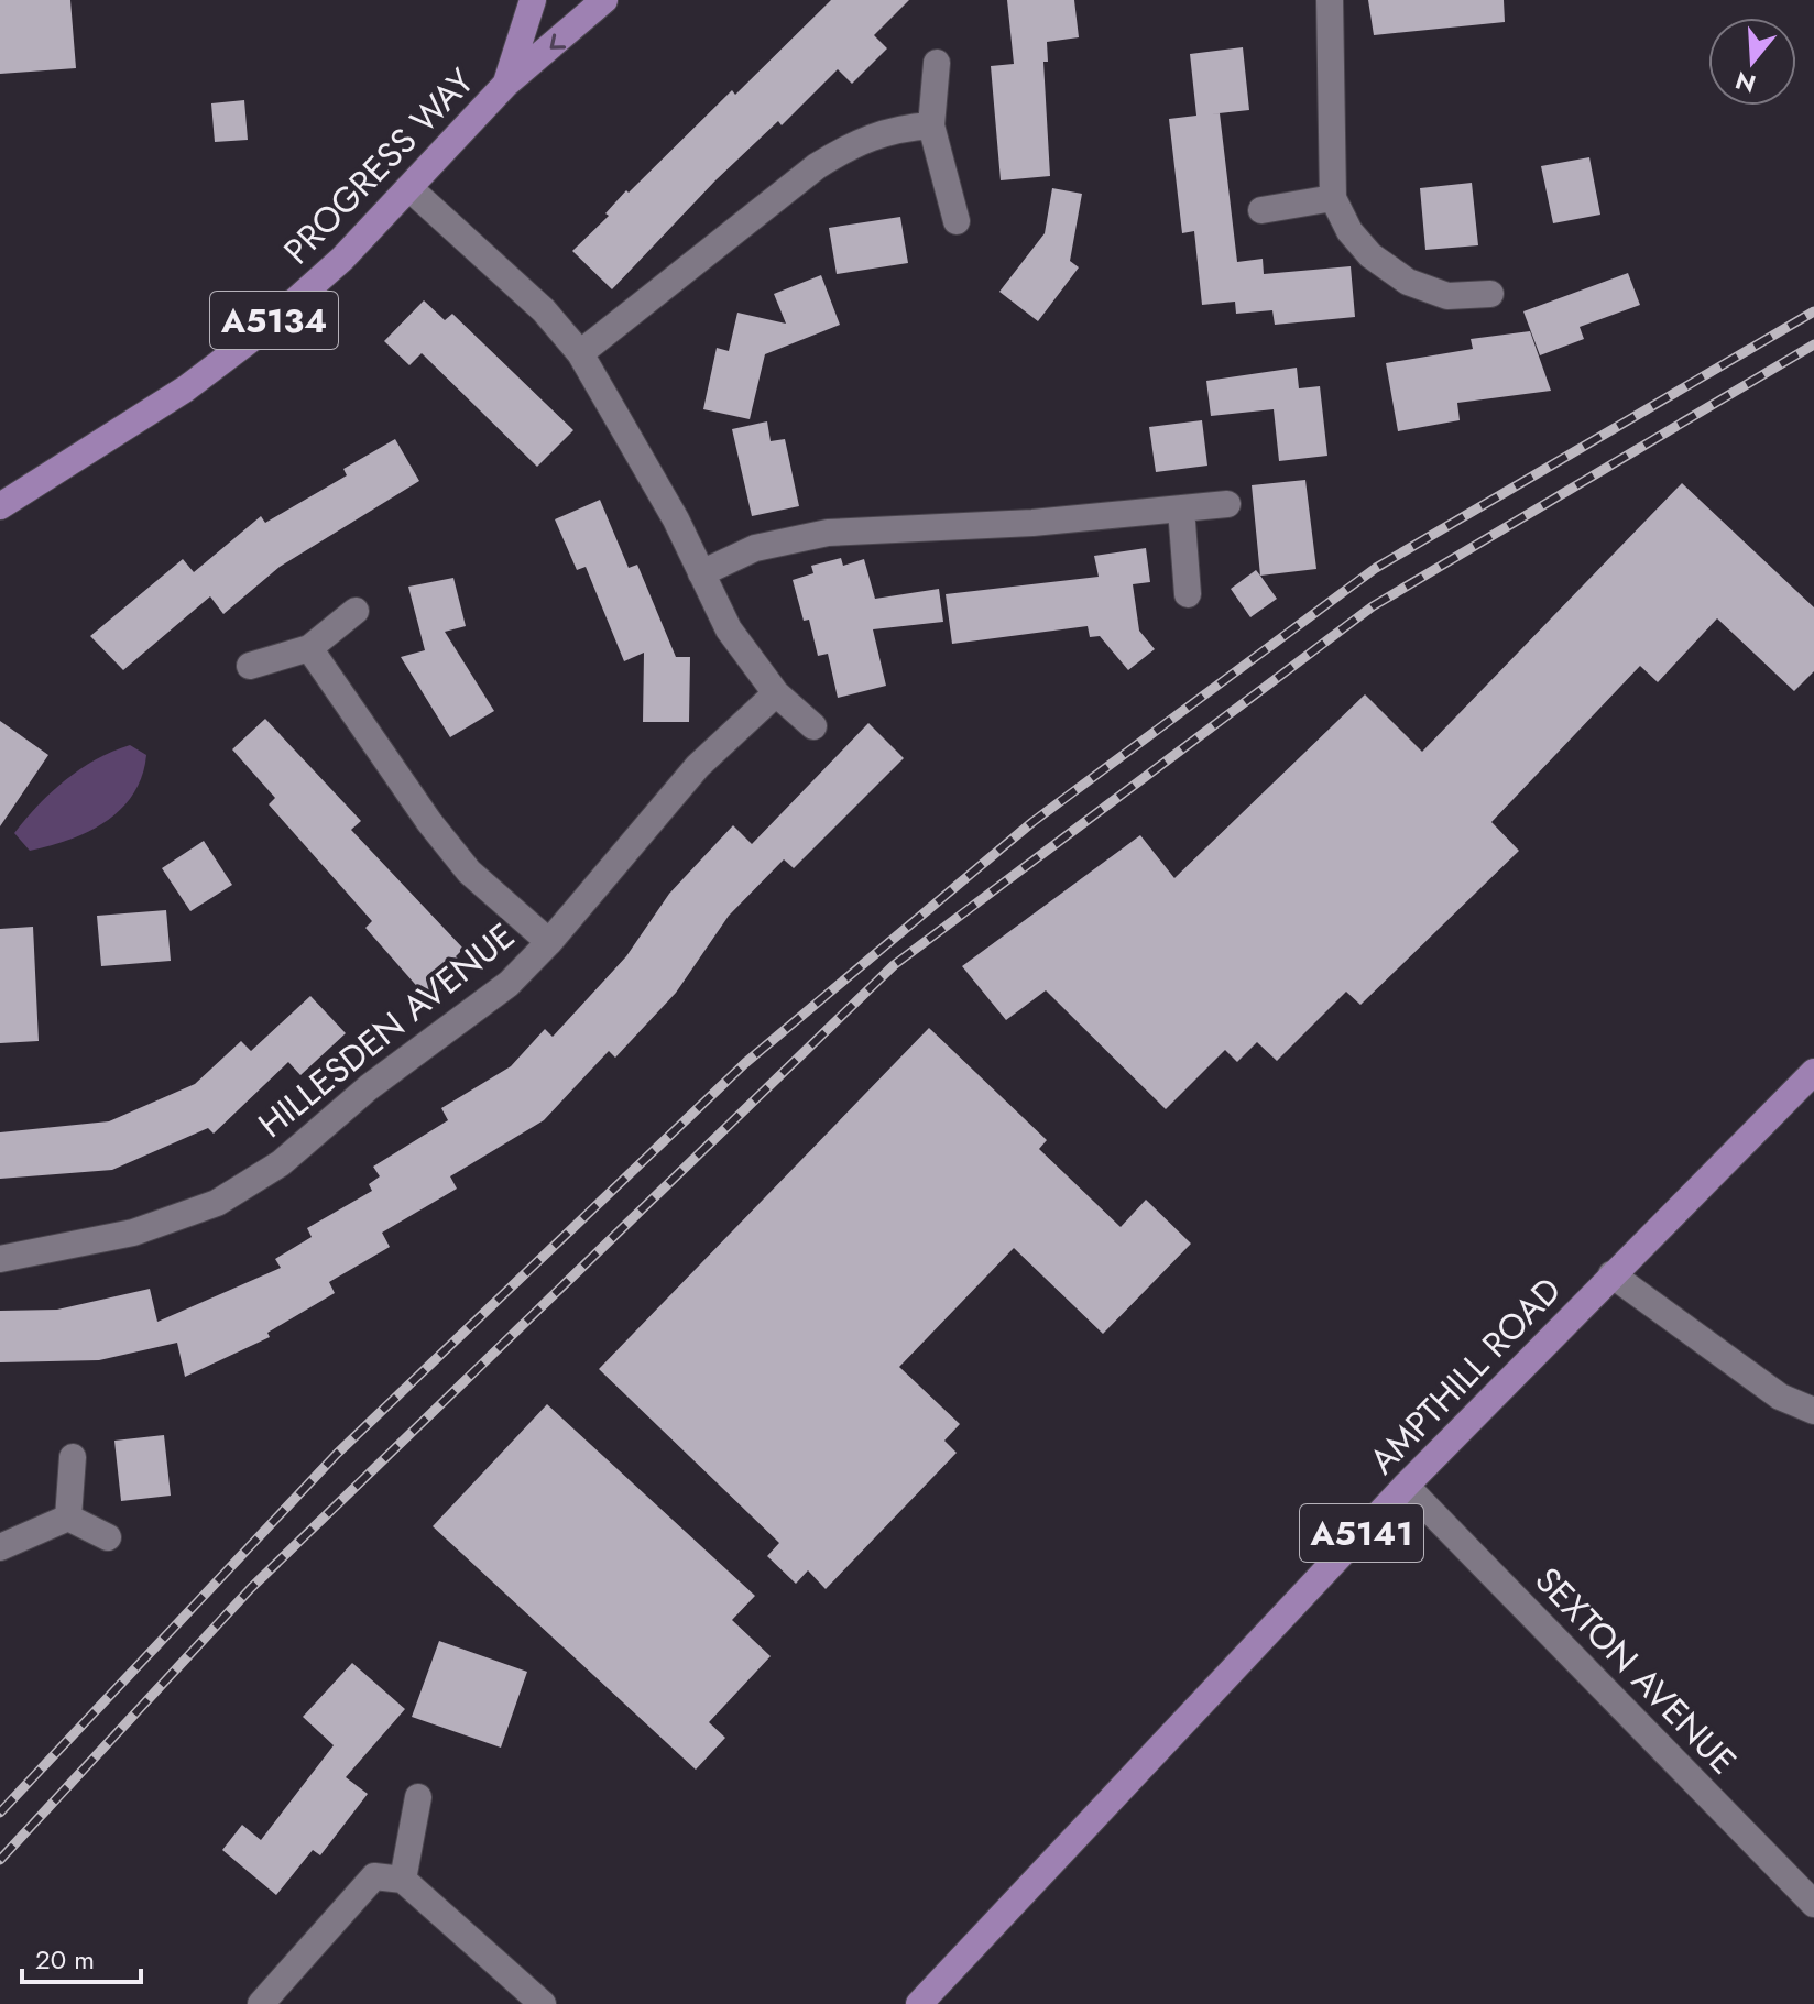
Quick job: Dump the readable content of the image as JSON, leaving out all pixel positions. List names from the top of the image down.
{
  "streets": {
    "main road": [
      "PROGRESS WAY",
      "A5134",
      "AMPTHILL ROAD",
      "A5141"
    ],
    "street": ["HILLESDEN AVENUE", "SEXTON AVENUE"]
  },
  "crossings": [
    ["AMPTHILL ROAD", "SEXTON AVENUE"]
  ],
  "scale_bar": "20 m",
  "north": "bottom"
}
